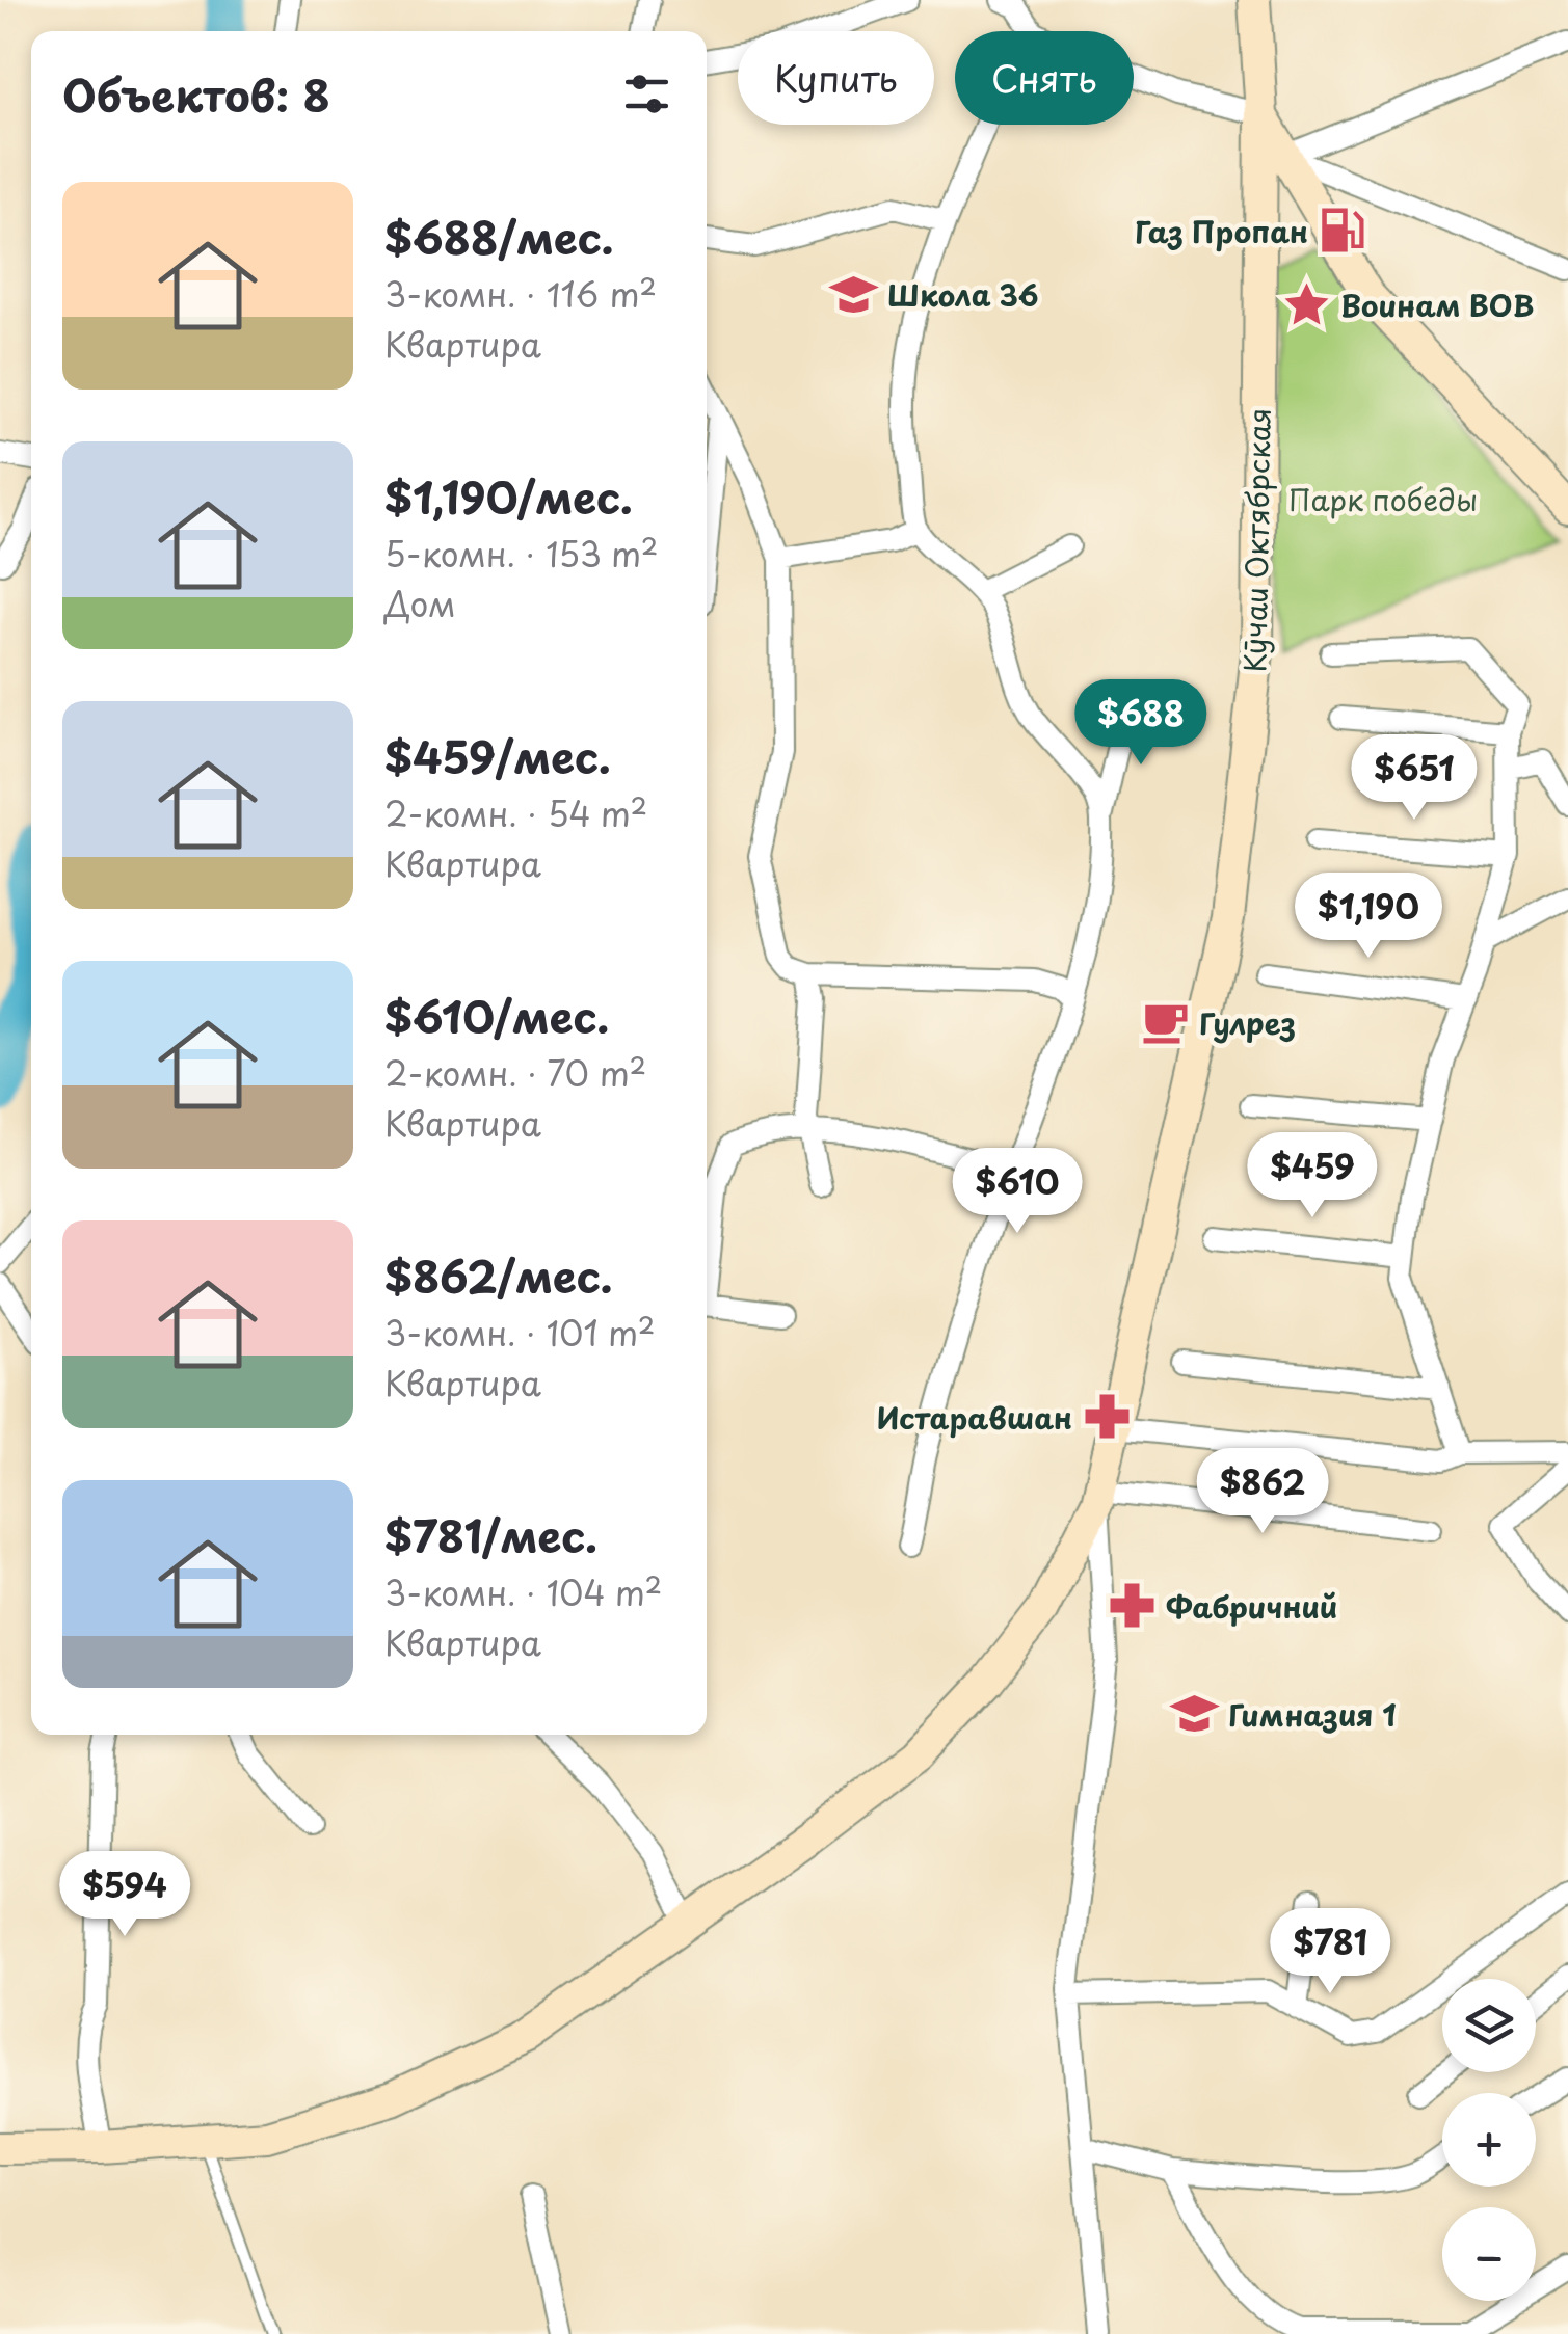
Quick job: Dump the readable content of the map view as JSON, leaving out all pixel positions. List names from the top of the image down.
{
  "streets": {
    "main road": ["Кӯчаи Октябрская"]
  },
  "parks": ["Парк победы"],
  "places": {
    "fuel station": ["Газ Пропан"],
    "school or university": ["Школа 36", "Гимназия 1"],
    "place": ["Воинам ВОВ"],
    "cafe": ["Гулрез"],
    "pharmacy": ["Истаравшан", "Фабричний"]
  },
  "page": {
    "chip": ["Купить", "Снять"],
    "heading": "Объектов: 8",
    "list": [
      {
        "name": "$688/мес.",
        "note": "3-комн. · 116 m² · Квартира"
      },
      {
        "name": "$1,190/мес.",
        "note": "5-комн. · 153 m² · Дом"
      },
      {
        "name": "$459/мес.",
        "note": "2-комн. · 54 m² · Квартира"
      },
      {
        "name": "$610/мес.",
        "note": "2-комн. · 70 m² · Квартира"
      },
      {
        "name": "$862/мес.",
        "note": "3-комн. · 101 m² · Квартира"
      },
      {
        "name": "$781/мес.",
        "note": "3-комн. · 104 m² · Квартира"
      }
    ],
    "price": [
      "$688",
      "$651",
      "$1,190",
      "$459",
      "$610",
      "$862",
      "$594",
      "$781"
    ],
    "map_buttons": ["+", "−"]
  }
}
